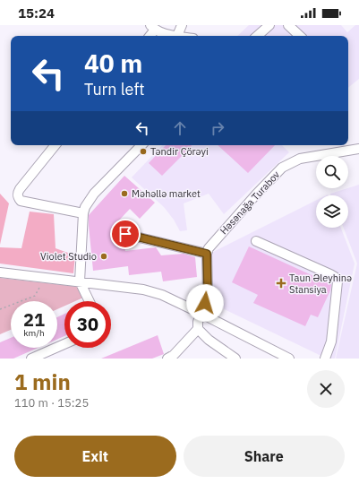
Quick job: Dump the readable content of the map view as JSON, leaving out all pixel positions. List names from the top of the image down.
{
  "streets": {
    "street": ["Həsənağa Turabov"]
  },
  "places": {
    "other": ["Təndir Çörəyi", "Məhəllə market", "Violet Studio"],
    "health": ["Taun Əleyhinə Stansiya"]
  },
  "page": {
    "status": "15:24",
    "turn": ["40 m", "Turn left"],
    "speed": "21 km/h",
    "limit": "30",
    "heading": ["1 min", "110 m · 15:25"],
    "buttons": ["Exit", "Share"]
  }
}
